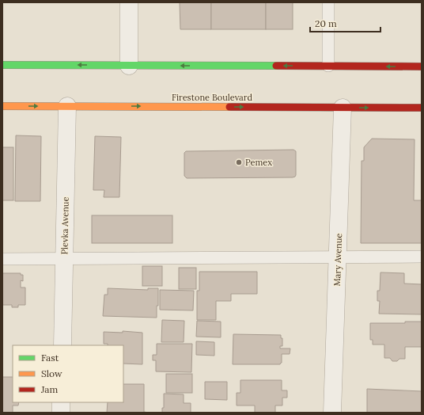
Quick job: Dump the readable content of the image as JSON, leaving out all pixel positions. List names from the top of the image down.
{
  "streets": {
    "main road": ["Firestone Boulevard"],
    "street": ["Plevka Avenue", "Mary Avenue"]
  },
  "crossings": [
    ["Firestone Boulevard", "Plevka Avenue"],
    ["Firestone Boulevard", "Mary Avenue"]
  ],
  "places": ["Pemex"],
  "legend": ["Fast", "Slow", "Jam"],
  "scale_bar": "20 m"
}
